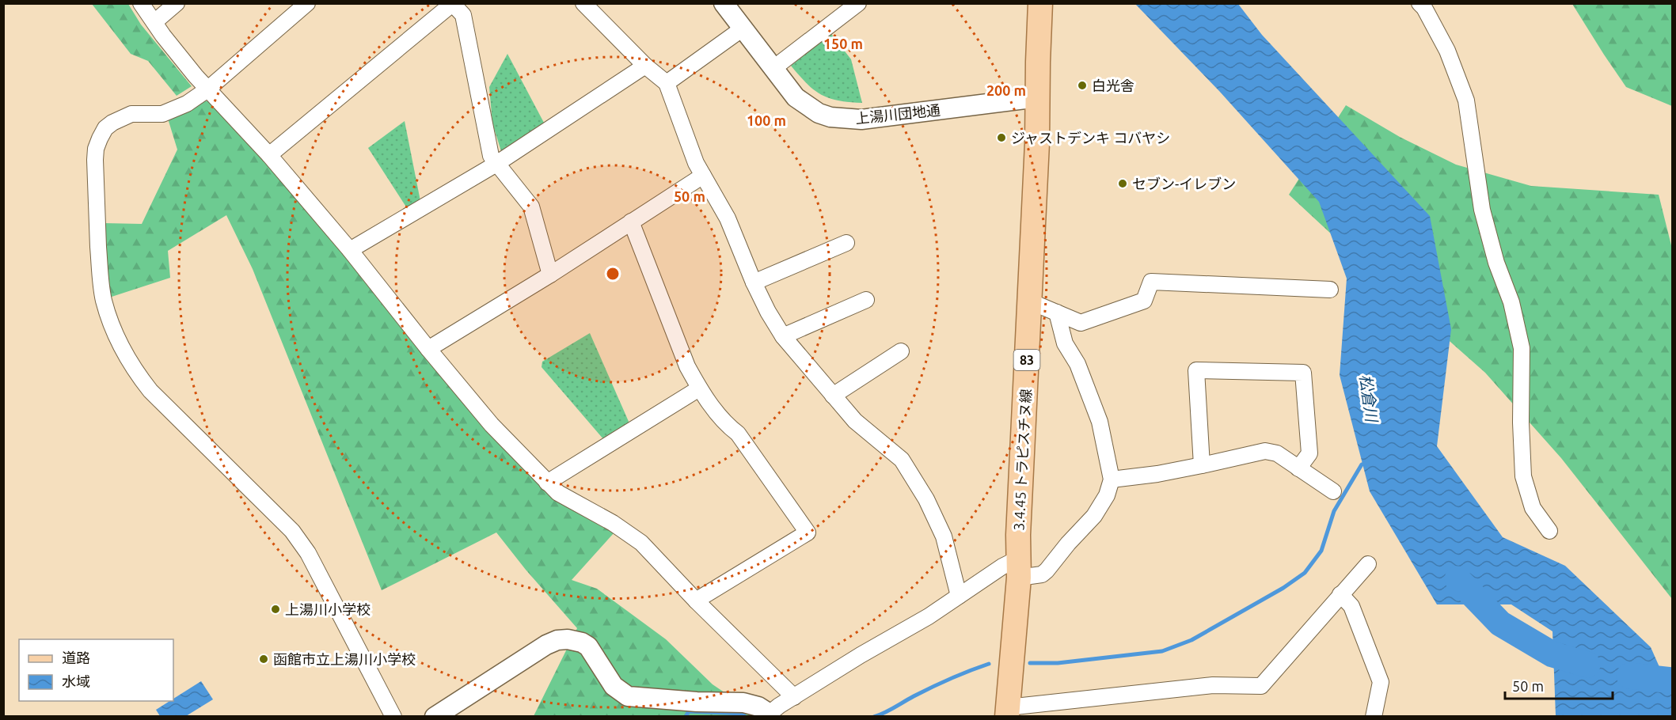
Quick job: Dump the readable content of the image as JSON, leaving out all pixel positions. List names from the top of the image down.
{
  "streets": {
    "main road": ["83", "3.4.45 トラピスチヌ線"],
    "street": ["上湯川団地通"]
  },
  "crossings": [
    ["上湯川団地通", "3.4.45 トラピスチヌ線"]
  ],
  "water": ["松倉川"],
  "places": [
    "白光舎",
    "ジャストデンキ コバヤシ",
    "セブン-イレブン",
    "上湯川小学校",
    "函館市立上湯川小学校"
  ],
  "legend": ["道路", "水域"],
  "scale_bar": "50 m",
  "rings": [
    "150 m",
    "200 m",
    "100 m",
    "50 m"
  ]
}
